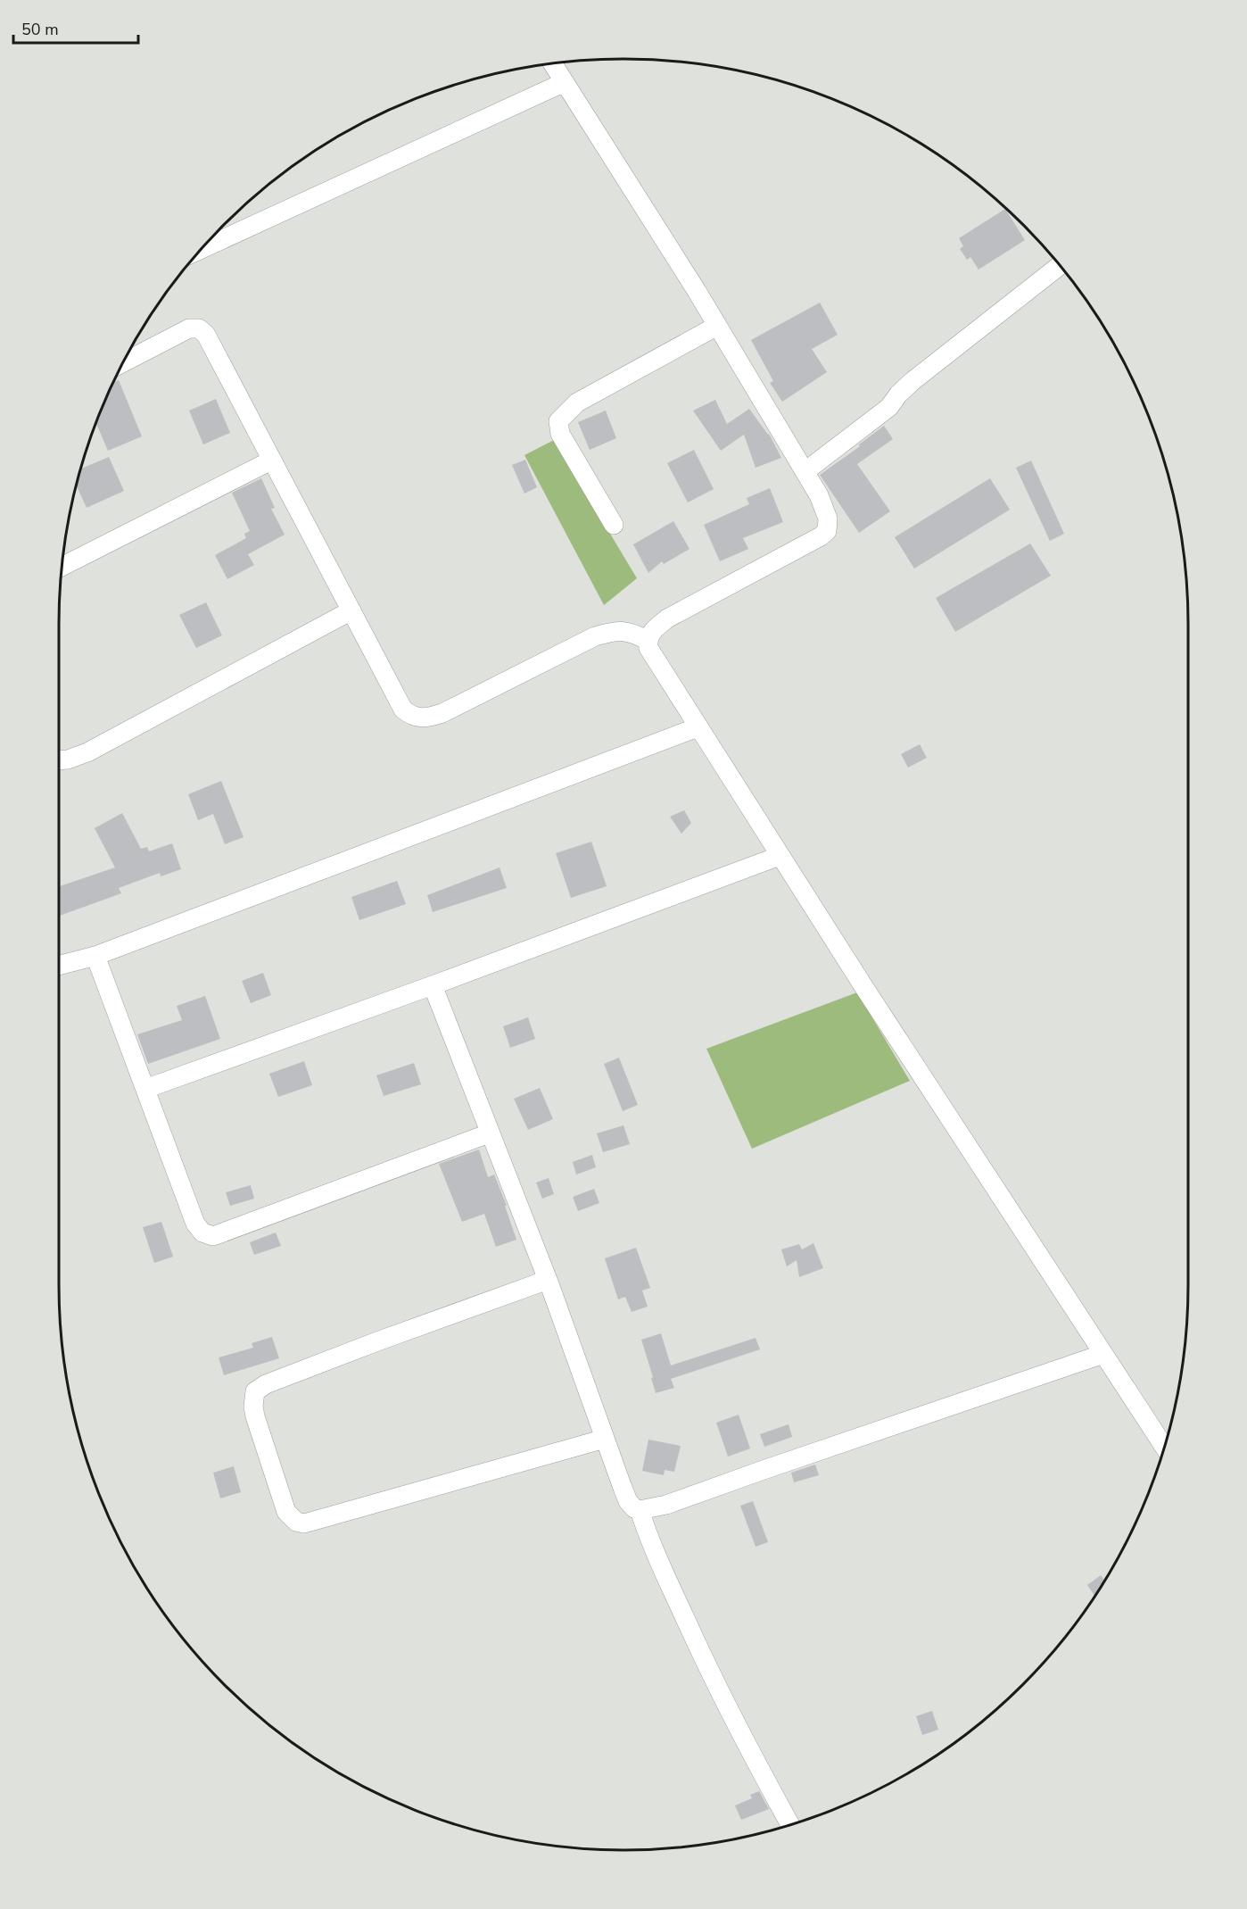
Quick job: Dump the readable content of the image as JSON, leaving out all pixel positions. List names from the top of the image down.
{
  "scale_bar": "50 m"
}
